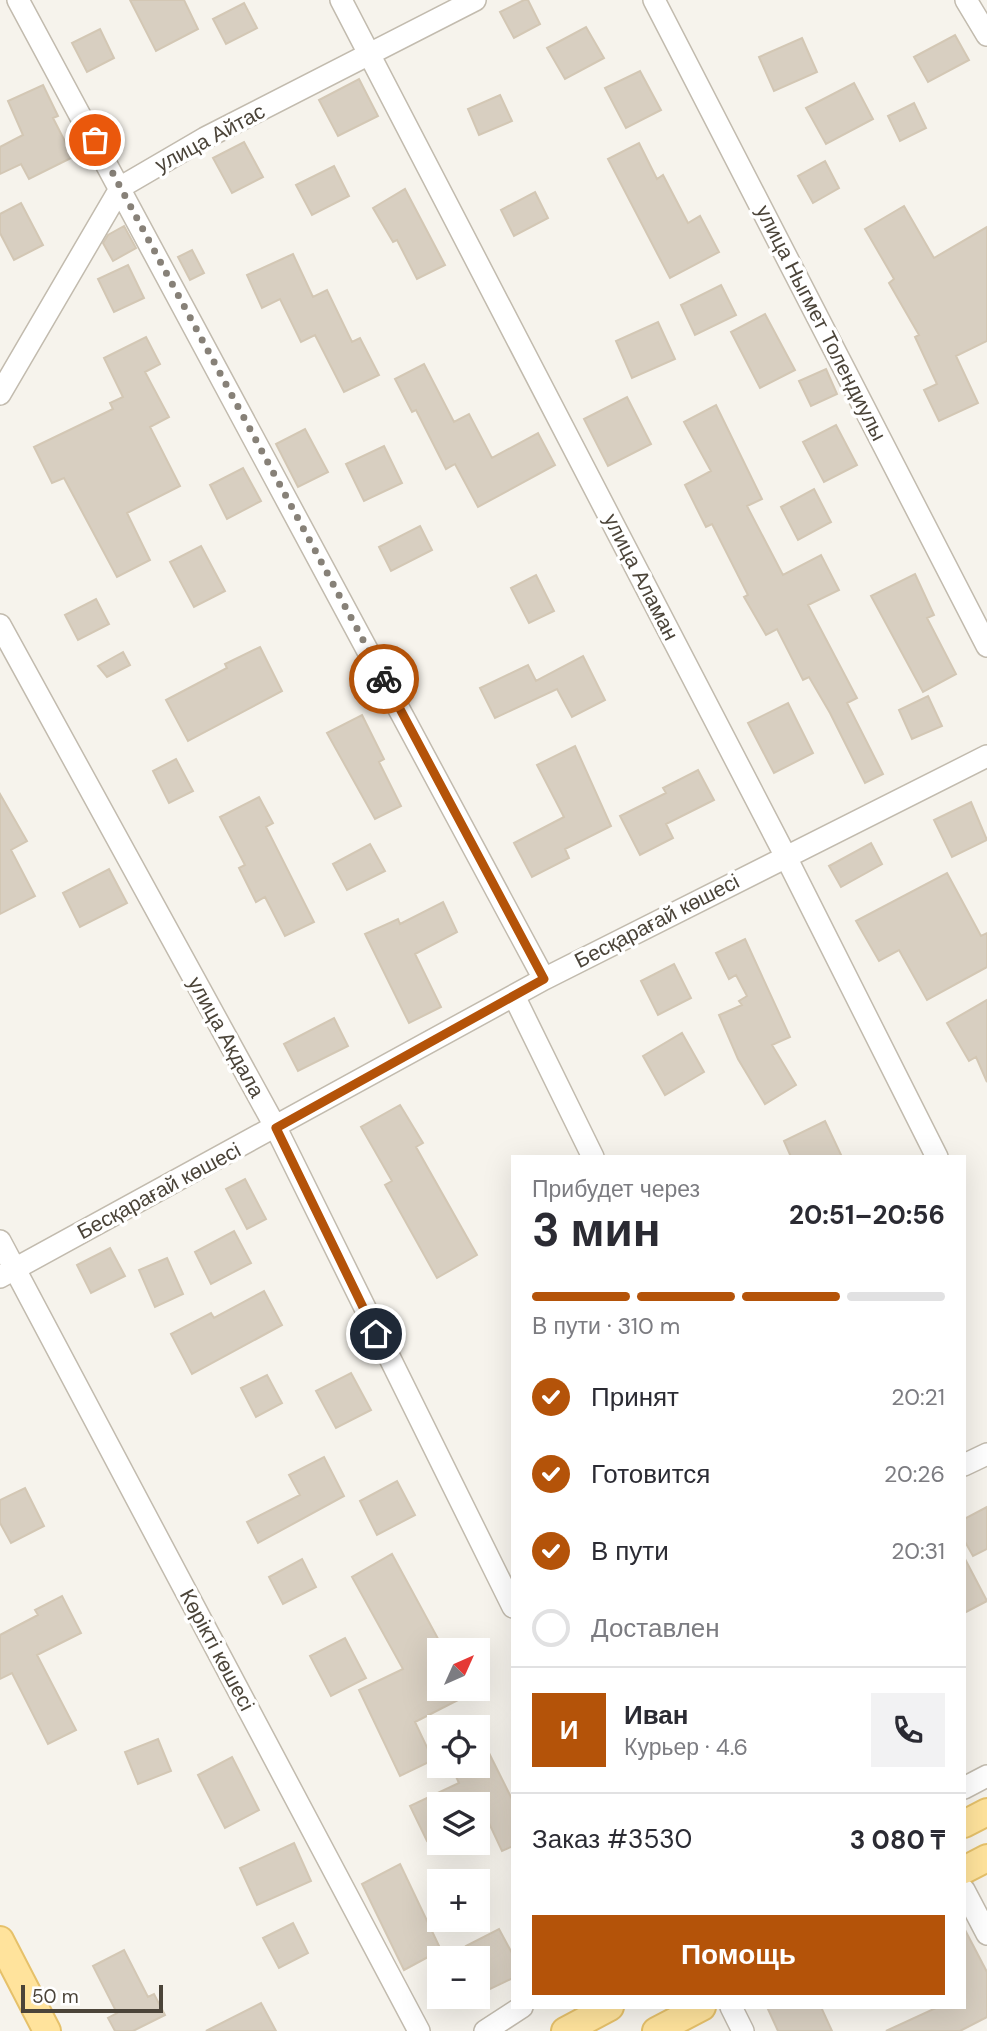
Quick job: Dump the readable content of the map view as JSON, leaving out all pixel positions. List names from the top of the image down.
{
  "streets": {
    "street": [
      "улица Айтас",
      "улица Ныгмет Толендиулы",
      "улица Аламан",
      "Бесқарағай көшесі",
      "улица Акдала",
      "Көрікті көшесі"
    ]
  },
  "crossings": [
    ["улица Айтас", "улица Аламан"],
    ["улица Аламан", "Бесқарағай көшесі"],
    ["Бесқарағай көшесі", "улица Акдала"],
    ["Бесқарағай көшесі", "Көрікті көшесі"]
  ],
  "scale_bar": "50 m",
  "north": "top right",
  "page": {
    "heading": ["3 мин", "Прибудет через", "20:51–20:56"],
    "panel": [
      "Иван",
      "Курьер · 4.6",
      "Заказ #3530",
      "3 080 ₸"
    ],
    "bar": "В пути · 310 m",
    "list": [
      ["Принят", "20:21"],
      ["Готовится", "20:26"],
      ["В пути", "20:31"],
      "Доставлен"
    ],
    "map_buttons": ["+", "−"],
    "round": "И",
    "buttons": "Помощь",
    "scale": "50 m"
  }
}
